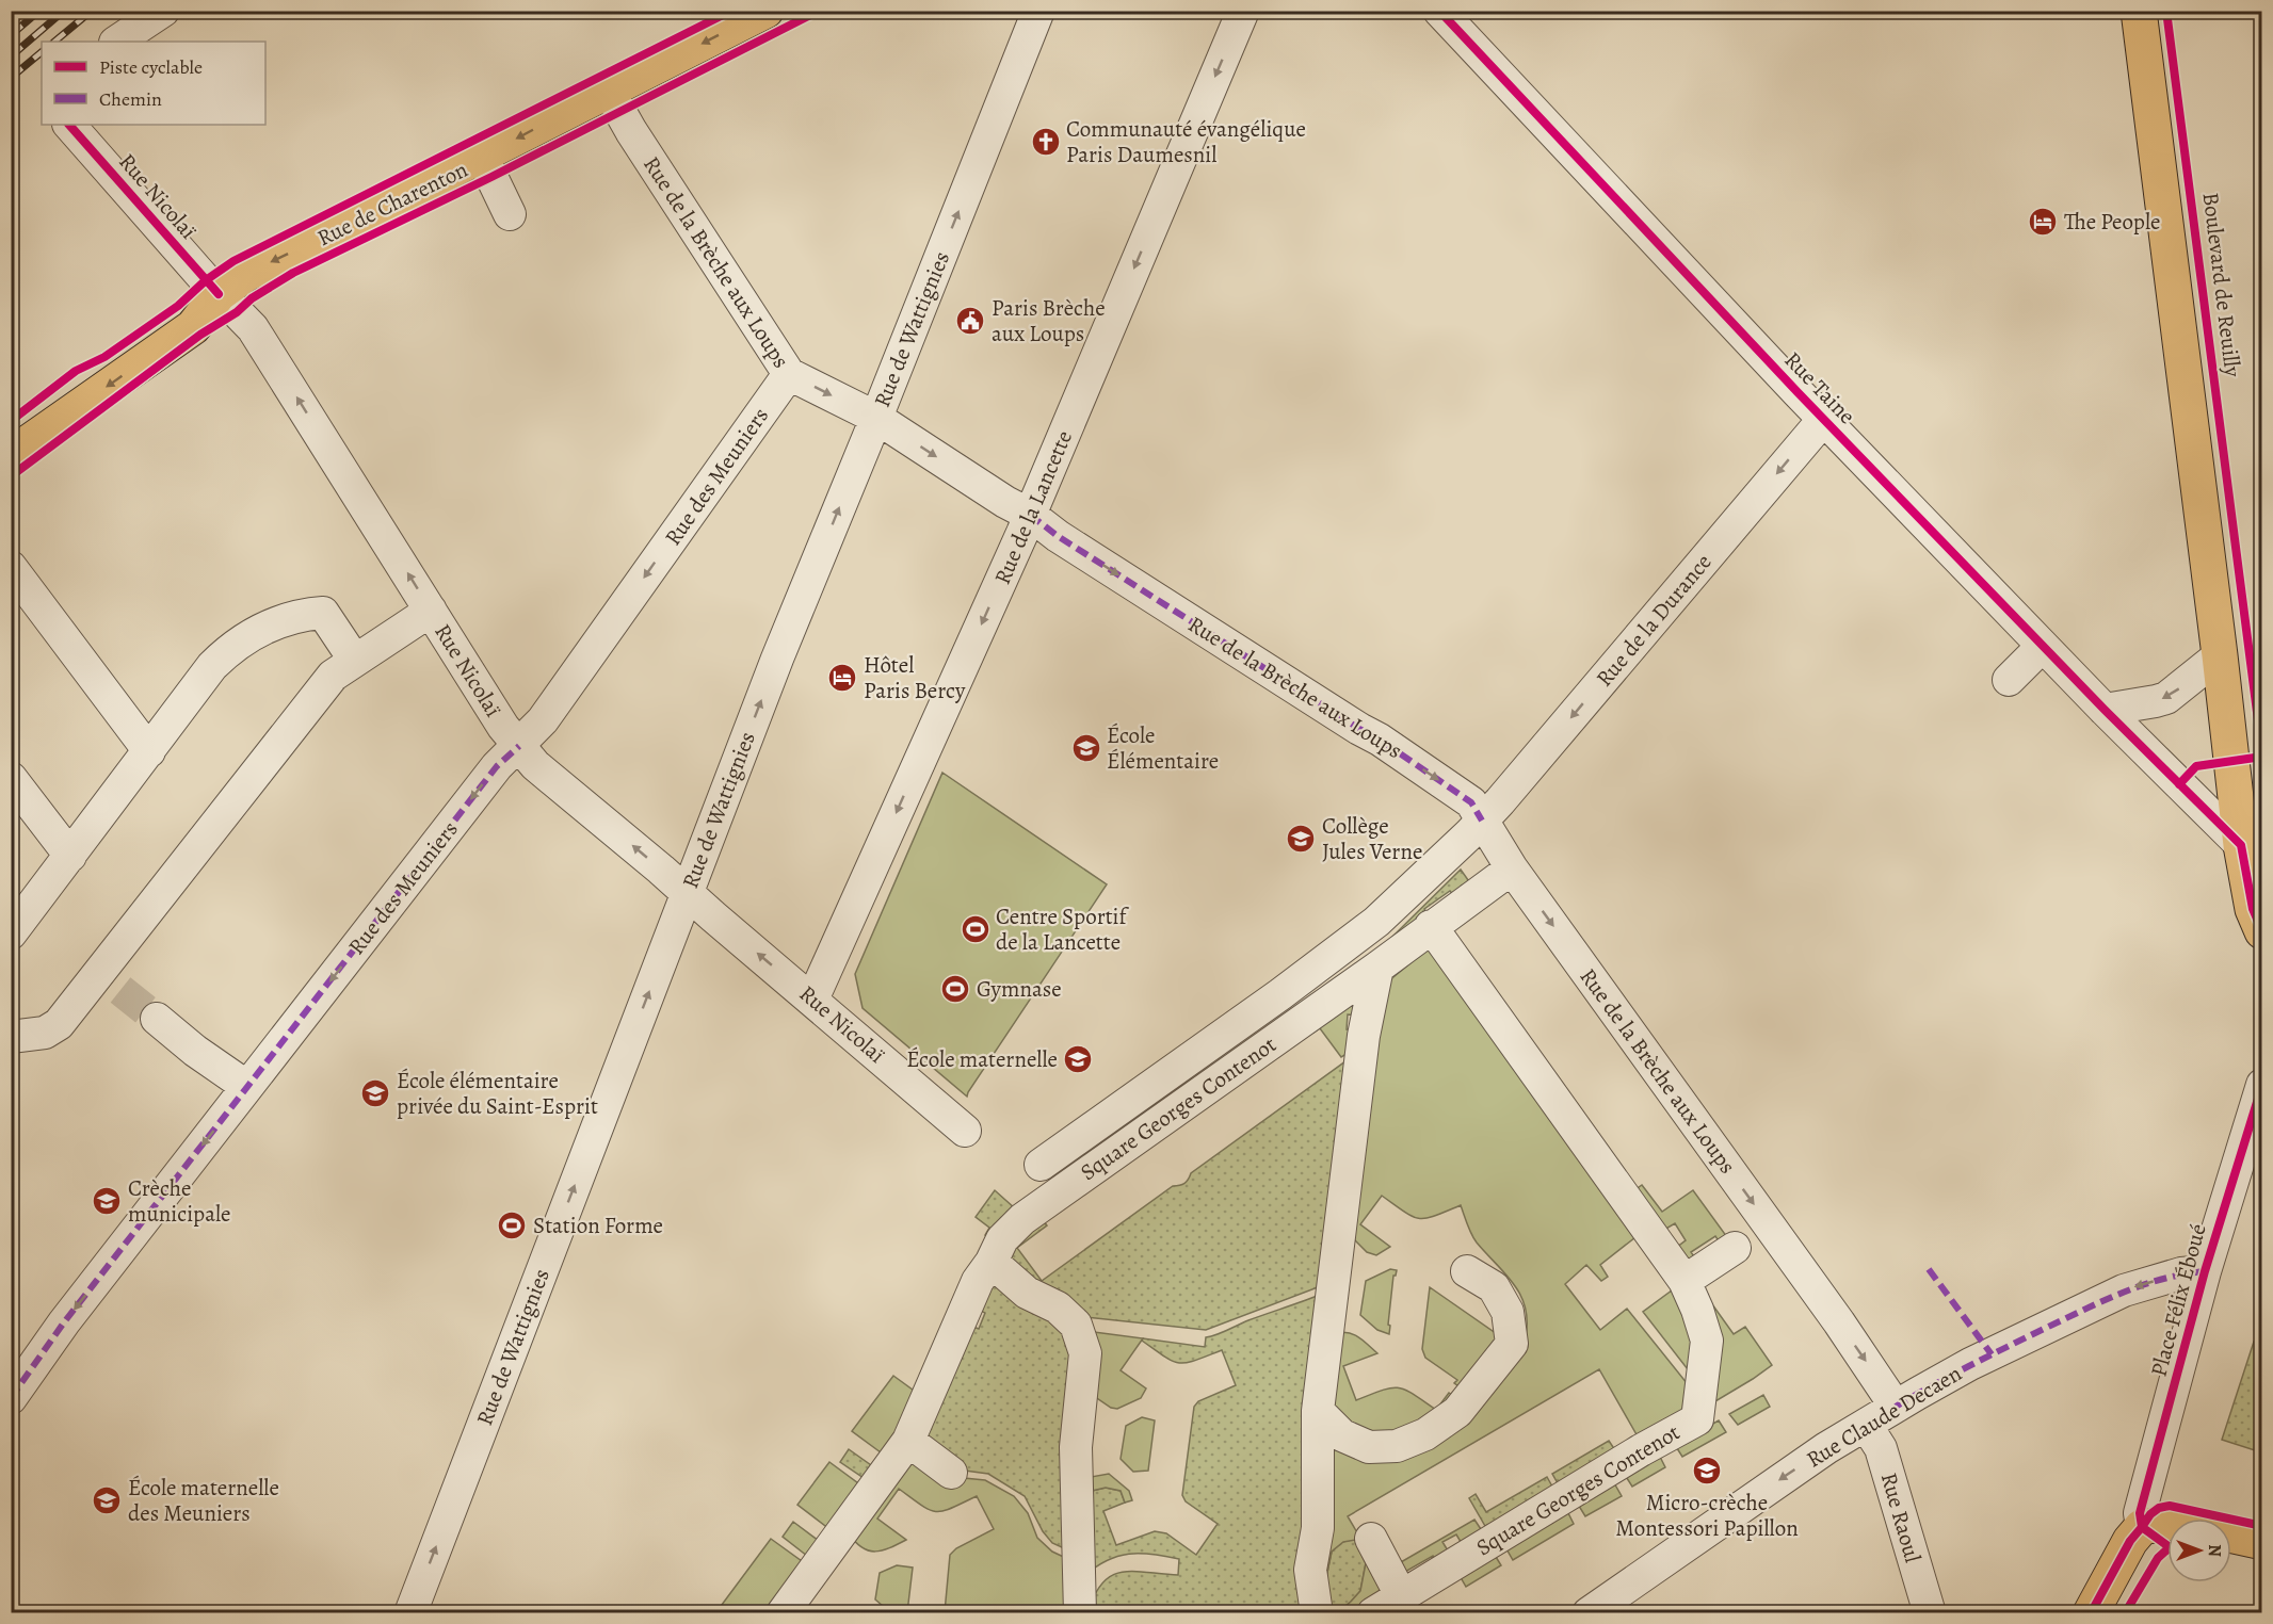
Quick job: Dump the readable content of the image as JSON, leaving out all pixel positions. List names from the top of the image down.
{
  "streets": {
    "main road": ["Rue de Charenton"],
    "street": [
      "Rue Nicolaï",
      "Rue de la Brèche aux Loups",
      "Rue de Wattignies",
      "Rue Taine",
      "Rue des Meuniers",
      "Rue de la Lancette",
      "Rue de la Durance",
      "Square Georges Contenot",
      "Place Félix Éboué",
      "Rue Claude Decaen",
      "Rue Raoul"
    ],
    "cycle path": ["Boulevard de Reuilly"]
  },
  "crossings": [
    ["Rue Nicolaï", "Rue de Charenton"],
    ["Rue Nicolaï", "Rue de Wattignies"],
    ["Rue Nicolaï", "Rue des Meuniers"],
    ["Rue Nicolaï", "Rue de la Lancette"],
    ["Rue de Charenton", "Rue de la Brèche aux Loups"],
    ["Rue de la Brèche aux Loups", "Rue de Wattignies"],
    ["Rue de la Brèche aux Loups", "Rue des Meuniers"],
    ["Rue de la Brèche aux Loups", "Rue de la Lancette"],
    ["Rue de la Brèche aux Loups", "Rue de la Durance"],
    ["Rue de la Brèche aux Loups", "Square Georges Contenot"],
    ["Rue de la Brèche aux Loups", "Rue Claude Decaen"],
    ["Rue Taine", "Rue de la Durance"],
    ["Place Félix Éboué", "Rue Claude Decaen"],
    ["Rue Claude Decaen", "Rue Raoul"]
  ],
  "one_way": [
    "Rue Nicolaï",
    "Rue de Charenton",
    "Rue de la Brèche aux Loups",
    "Rue de Wattignies",
    "Rue de la Lancette",
    "Rue de la Durance",
    "Rue Claude Decaen"
  ],
  "places": {
    "church": ["Communauté évangélique Paris Daumesnil"],
    "hotel": ["The People", "Hôtel Paris Bercy"],
    "public building": ["Paris Brèche aux Loups"],
    "school or university": [
      "École Élémentaire",
      "Collège Jules Verne",
      "École maternelle",
      "École élémentaire privée du Saint-Esprit",
      "Crèche municipale",
      "Micro-crèche Montessori Papillon",
      "École maternelle des Meuniers"
    ],
    "sports": ["Centre Sportif de la Lancette", "Gymnase", "Station Forme"]
  },
  "legend": ["Piste cyclable", "Chemin"],
  "north": "right"
}
